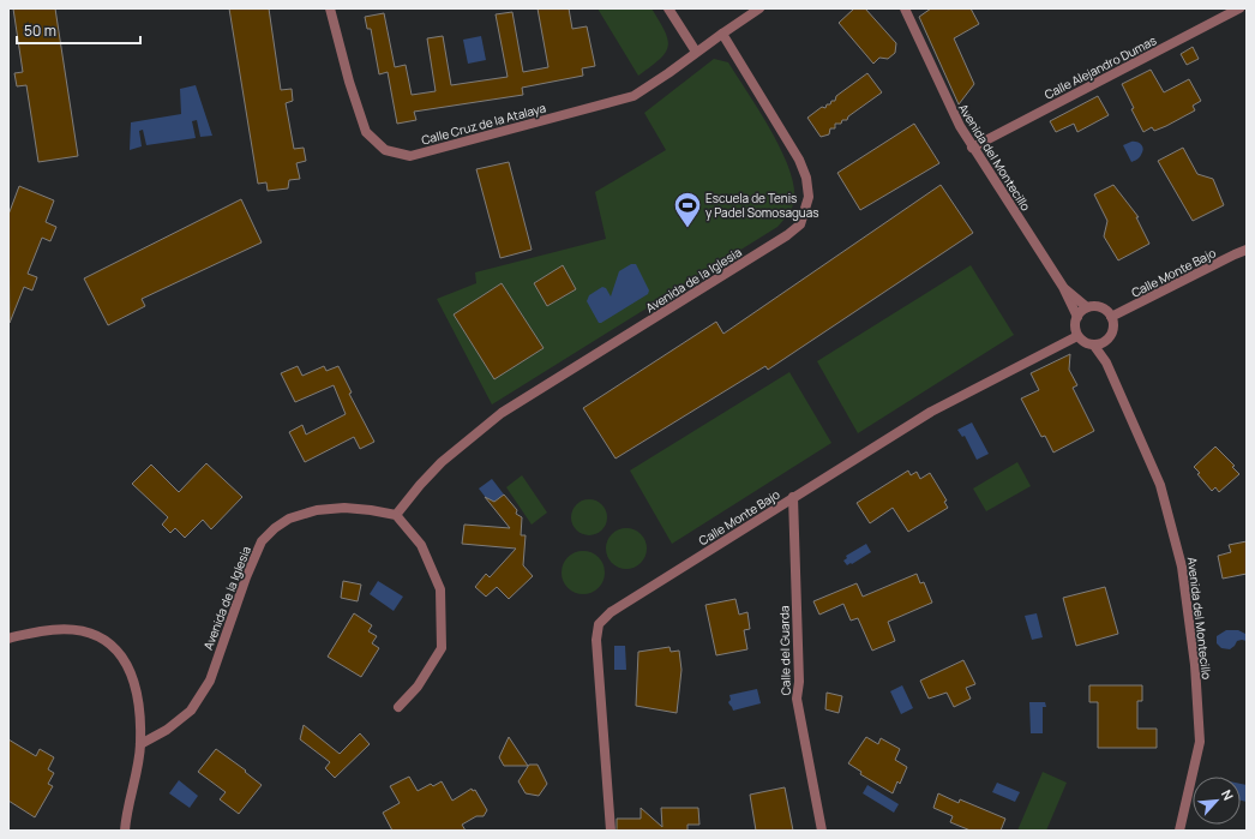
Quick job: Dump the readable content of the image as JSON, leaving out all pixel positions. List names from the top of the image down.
{
  "streets": {
    "street": [
      "Calle Alejandro Dumas",
      "Calle Cruz de la Atalaya",
      "Avenida del Montecillo",
      "Calle Monte Bajo",
      "Avenida de la Iglesia",
      "Calle del Guarda"
    ]
  },
  "crossings": [
    ["Calle Alejandro Dumas", "Avenida del Montecillo"],
    ["Calle Cruz de la Atalaya", "Avenida de la Iglesia"],
    ["Avenida del Montecillo", "Calle Monte Bajo"],
    ["Calle Monte Bajo", "Calle del Guarda"]
  ],
  "places": {
    "sports": ["Escuela de Tenis y Padel Somosaguas"]
  },
  "scale_bar": "50 m",
  "north": "top right"
}
